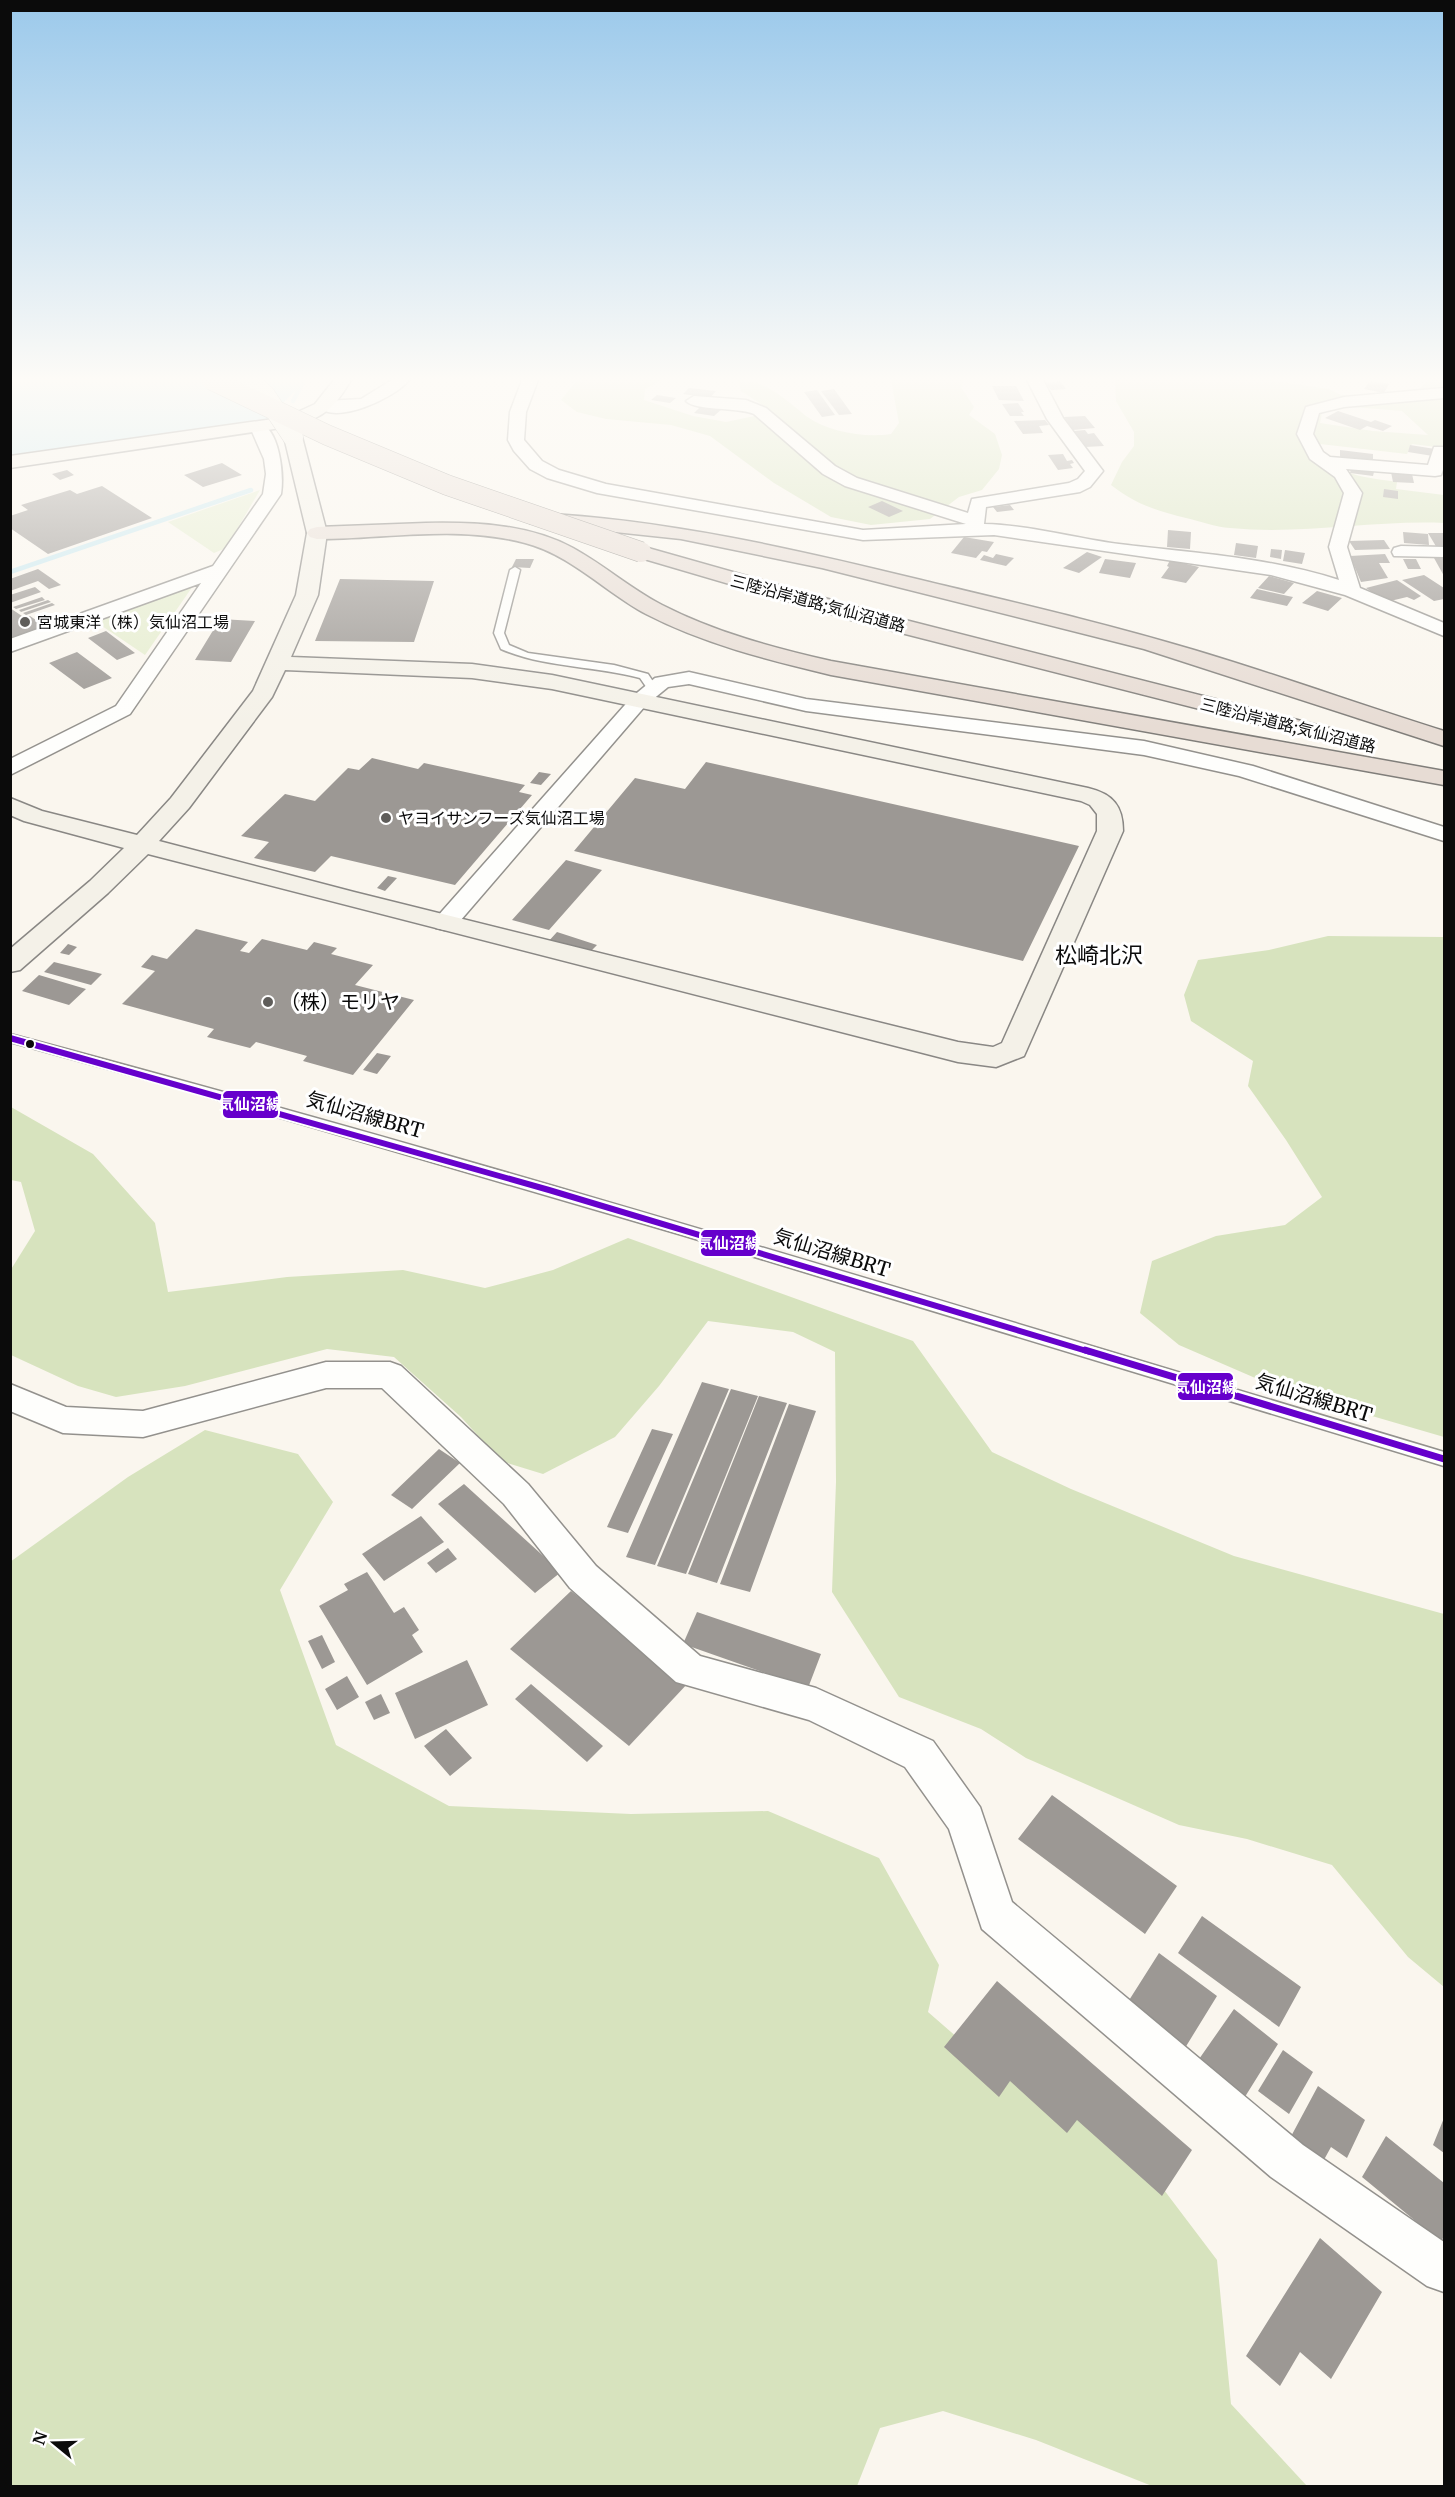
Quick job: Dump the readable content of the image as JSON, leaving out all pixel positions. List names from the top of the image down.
{
  "streets": {
    "highway": ["三陸沿岸道路;気仙沼道路"],
    "lane": ["気仙沼線BRT"]
  },
  "districts": ["松崎北沢"],
  "places": ["宮城東洋（株）気仙沼工場", "ヤヨイサンフーズ気仙沼工場", "（株）モリヤ"],
  "lines": ["transit line 気仙沼線"],
  "north": "left"
}
